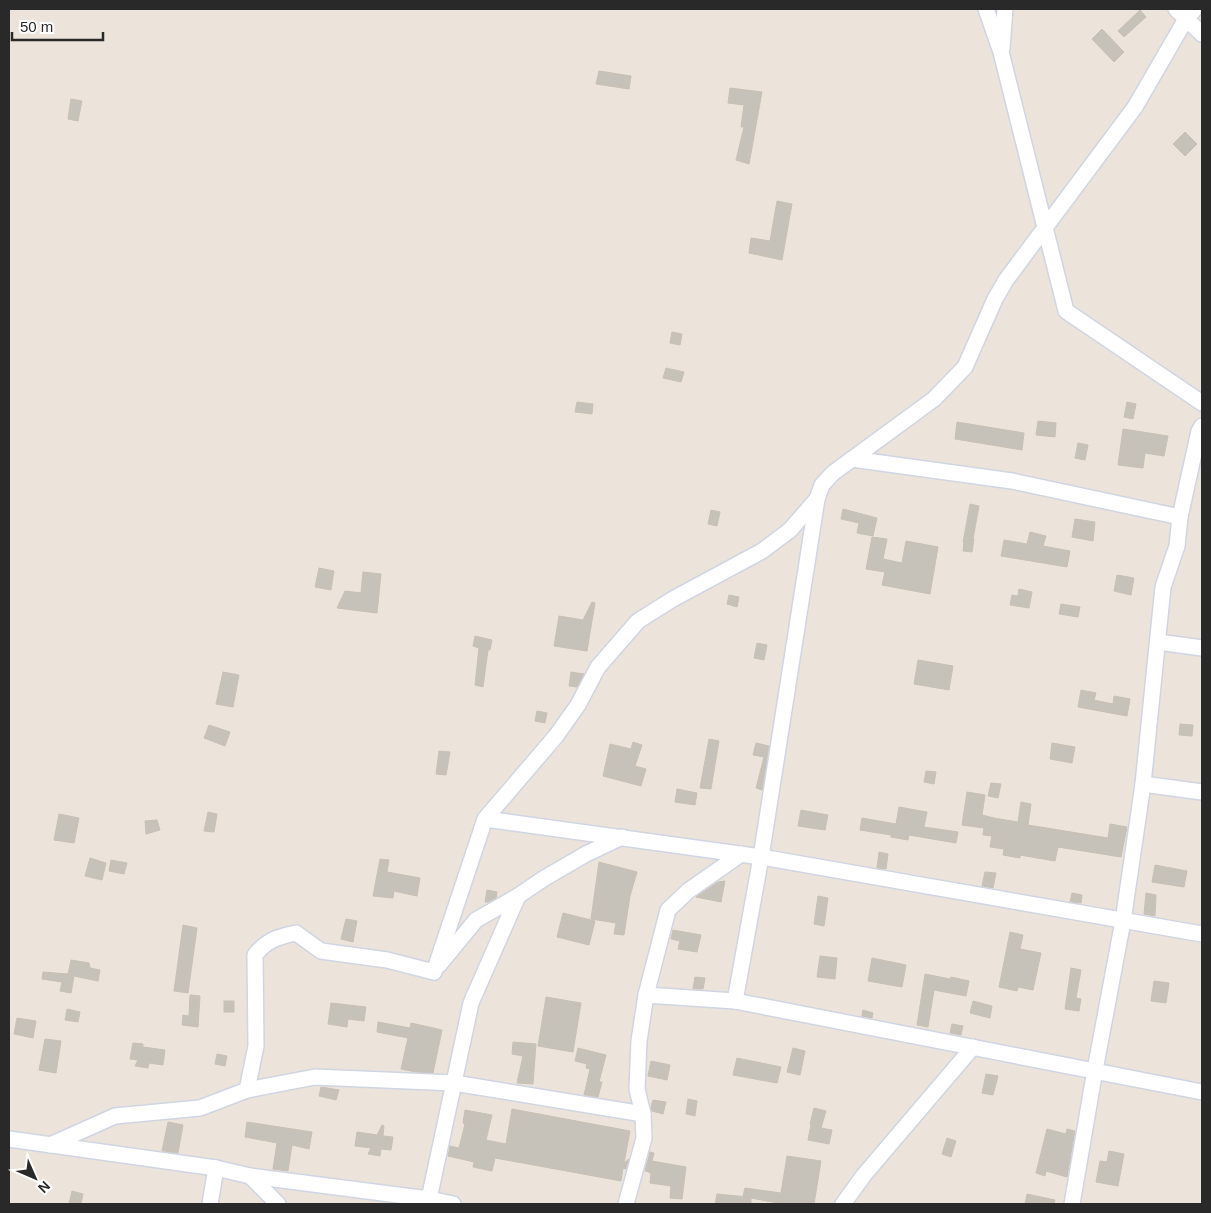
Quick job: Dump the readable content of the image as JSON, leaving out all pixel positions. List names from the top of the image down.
{
  "scale_bar": "50 m",
  "north": "bottom right"
}
